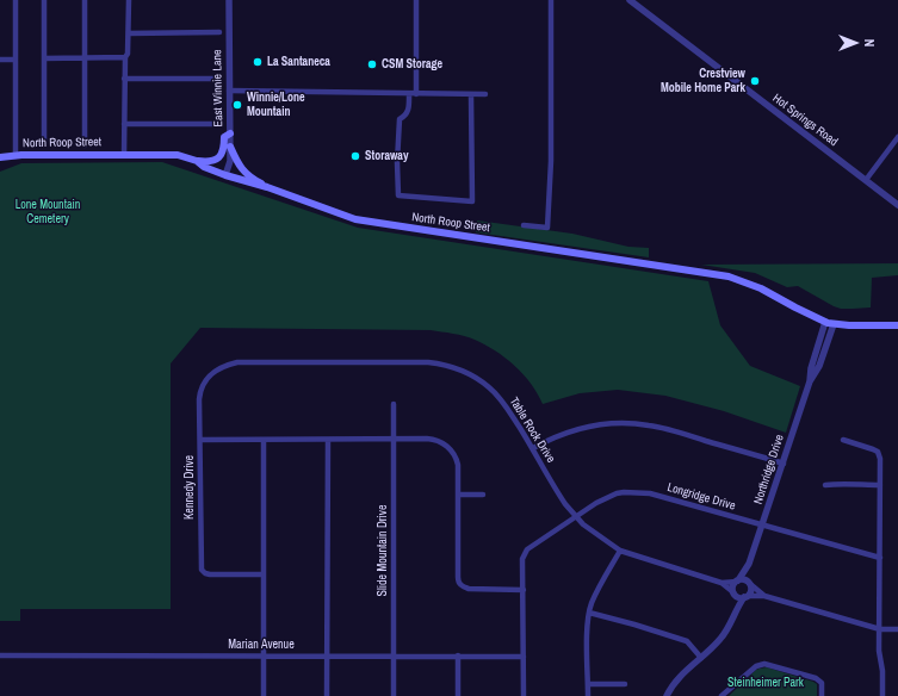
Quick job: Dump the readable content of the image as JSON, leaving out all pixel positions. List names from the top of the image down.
{
  "streets": {
    "main road": ["North Roop Street"],
    "street": [
      "East Winnie Lane",
      "Hot Springs Road",
      "Table Rock Drive",
      "Northridge Drive",
      "Kennedy Drive",
      "Longridge Drive",
      "Slide Mountain Drive",
      "Marian Avenue"
    ]
  },
  "crossings": [
    ["East Winnie Lane", "North Roop Street"],
    ["North Roop Street", "Northridge Drive"],
    ["Table Rock Drive", "Northridge Drive"],
    ["Table Rock Drive", "Kennedy Drive"],
    ["Table Rock Drive", "Longridge Drive"],
    ["Northridge Drive", "Longridge Drive"],
    ["Longridge Drive", "Marian Avenue"],
    ["Slide Mountain Drive", "Marian Avenue"]
  ],
  "parks": ["Lone Mountain Cemetery", "Steinheimer Park"],
  "places": [
    "La Santaneca",
    "CSM Storage",
    "Crestview Mobile Home Park",
    "Winnie/Lone Mountain",
    "Storaway"
  ],
  "north": "right"
}
